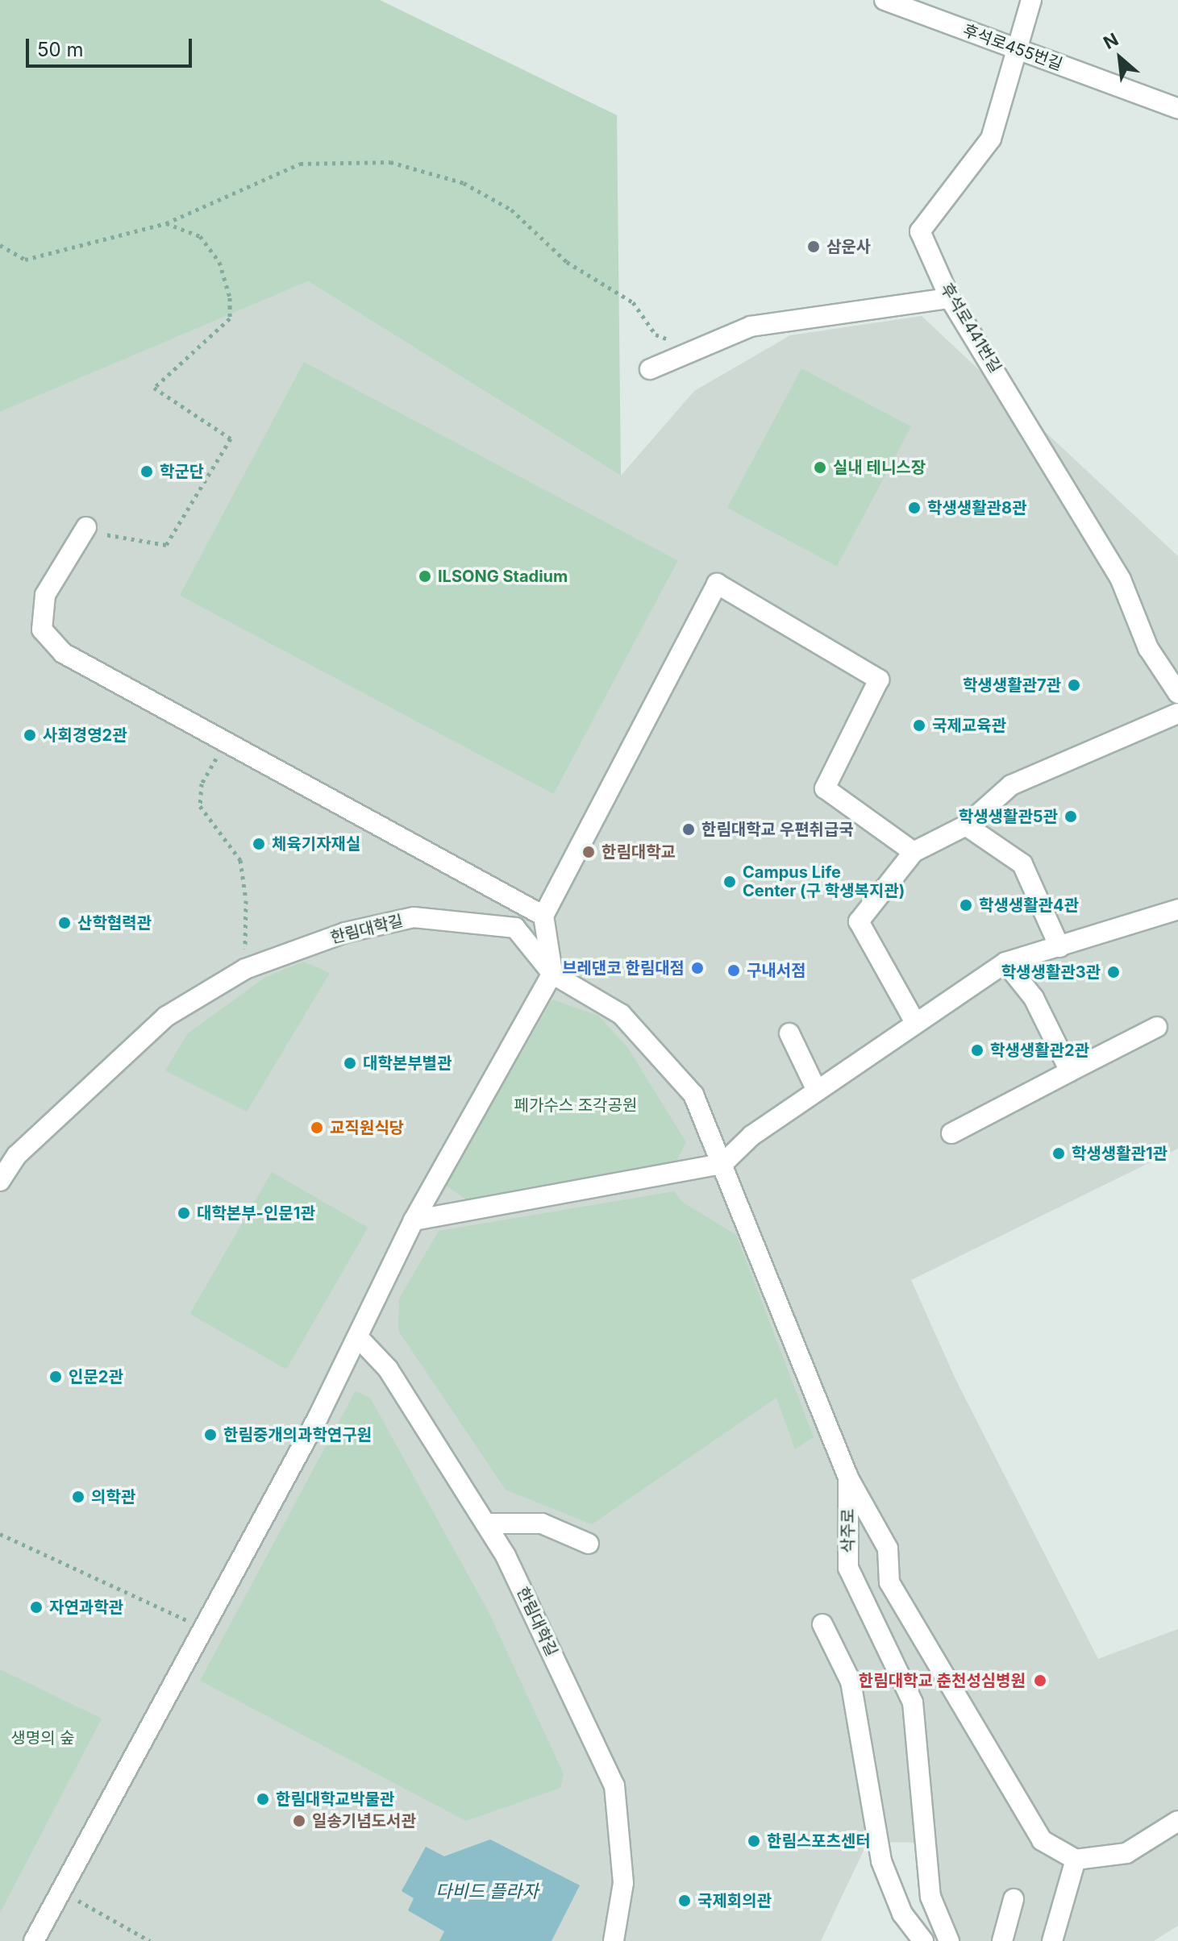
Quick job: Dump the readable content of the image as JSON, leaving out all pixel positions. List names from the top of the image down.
{
  "streets": {
    "street": [
      "후석로455번길",
      "후석로441번길",
      "한림대학길",
      "삭주로"
    ]
  },
  "crossings": [
    ["후석로455번길", "후석로441번길"],
    ["한림대학길", "삭주로"]
  ],
  "water": ["다비드 플라자"],
  "parks": ["페가수스 조각공원", "생명의 숲"],
  "places": [
    "삼운사",
    "실내 테니스장",
    "학군단",
    "학생생활관8관",
    "ILSONG Stadium",
    "학생생활관7관",
    "국제교육관",
    "사회경영2관",
    "학생생활관5관",
    "한림대학교 우편취급국",
    "체육기자재실",
    "한림대학교",
    "Campus Life Center (구 학생복지관)",
    "학생생활관4관",
    "산학협력관",
    "브레댄코 한림대점",
    "구내서점",
    "학생생활관3관",
    "학생생활관2관",
    "대학본부별관",
    "교직원식당",
    "학생생활관1관",
    "대학본부-인문1관",
    "인문2관",
    "한림중개의과학연구원",
    "의학관",
    "자연과학관",
    "한림대학교 춘천성심병원",
    "한림대학교박물관",
    "일송기념도서관",
    "한림스포츠센터",
    "국제회의관"
  ],
  "scale_bar": "50 m",
  "north": "top left"
}
